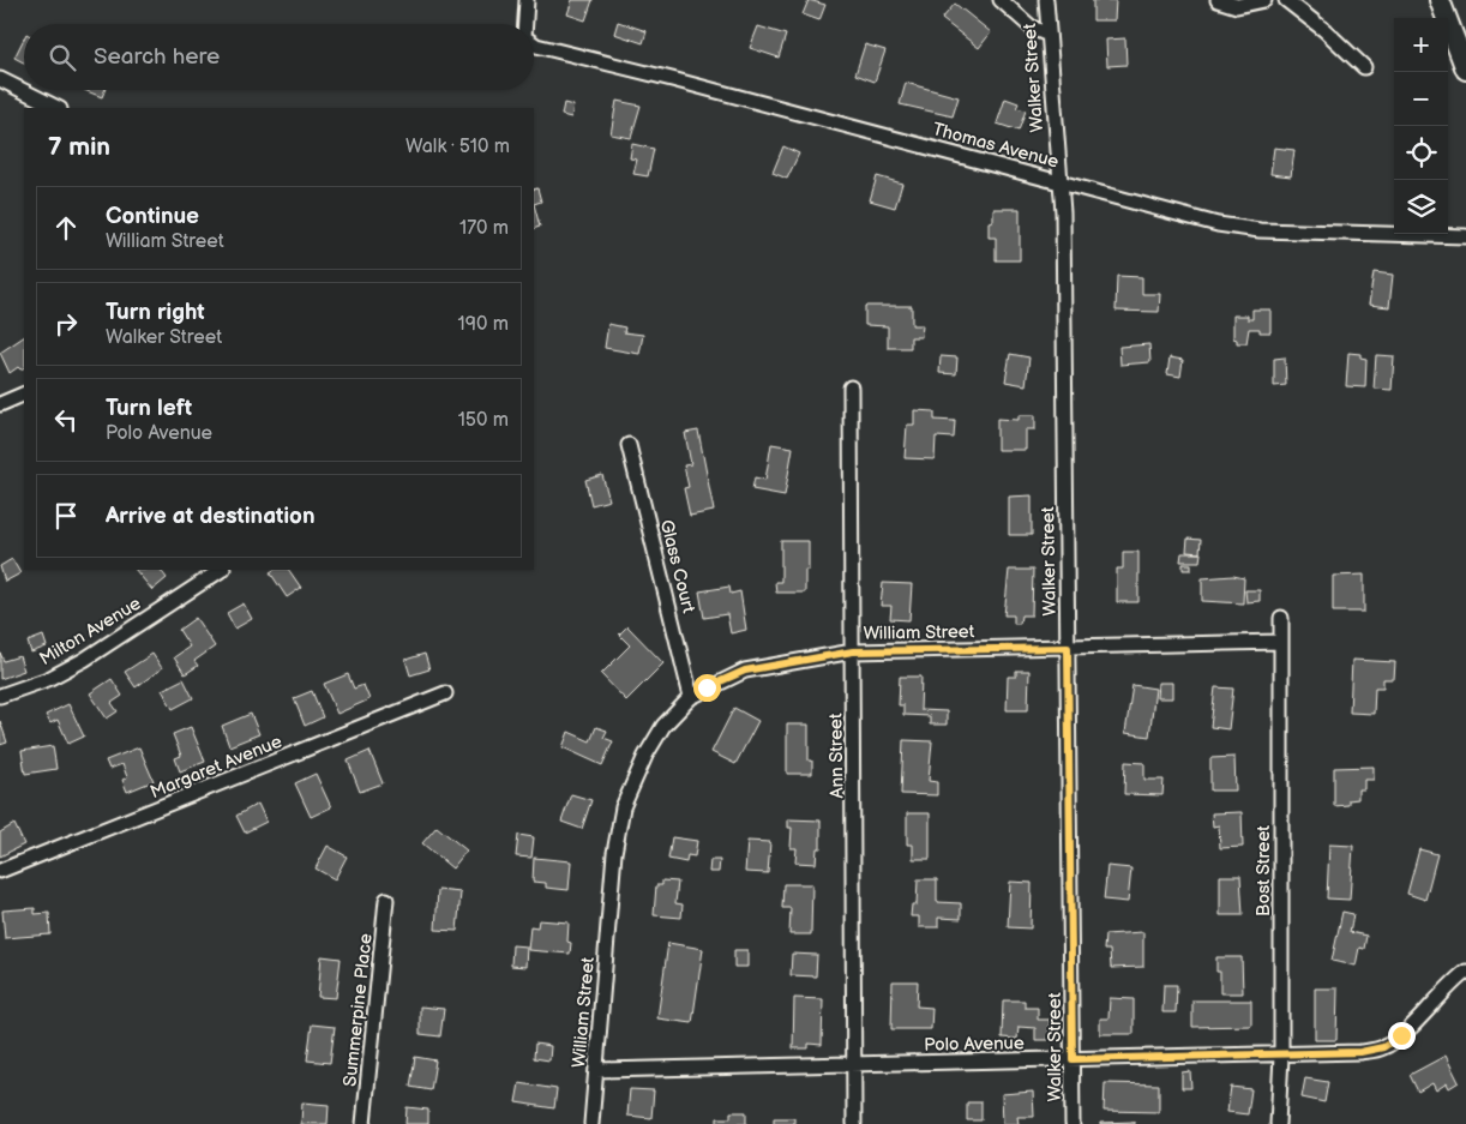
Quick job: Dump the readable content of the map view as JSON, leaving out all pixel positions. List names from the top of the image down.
{
  "streets": {
    "street": [
      "Walker Street",
      "Thomas Avenue",
      "Glass Court",
      "Milton Avenue",
      "William Street",
      "Ann Street",
      "Margaret Avenue",
      "Bost Street",
      "Summerpine Place",
      "Polo Avenue"
    ]
  },
  "crossings": [
    ["Walker Street", "Thomas Avenue"],
    ["Walker Street", "William Street"],
    ["Walker Street", "Polo Avenue"],
    ["Glass Court", "William Street"],
    ["William Street", "Ann Street"],
    ["William Street", "Bost Street"],
    ["William Street", "Polo Avenue"],
    ["Ann Street", "Polo Avenue"],
    ["Bost Street", "Polo Avenue"]
  ],
  "page": {
    "map_buttons": ["+", "−"],
    "search": "Search here",
    "heading": ["7 min", "Walk · 510 m"],
    "list": [
      ["Continue", "William Street", "170 m"],
      ["Turn right", "Walker Street", "190 m"],
      ["Turn left", "Polo Avenue", "150 m"],
      "Arrive at destination"
    ]
  }
}
